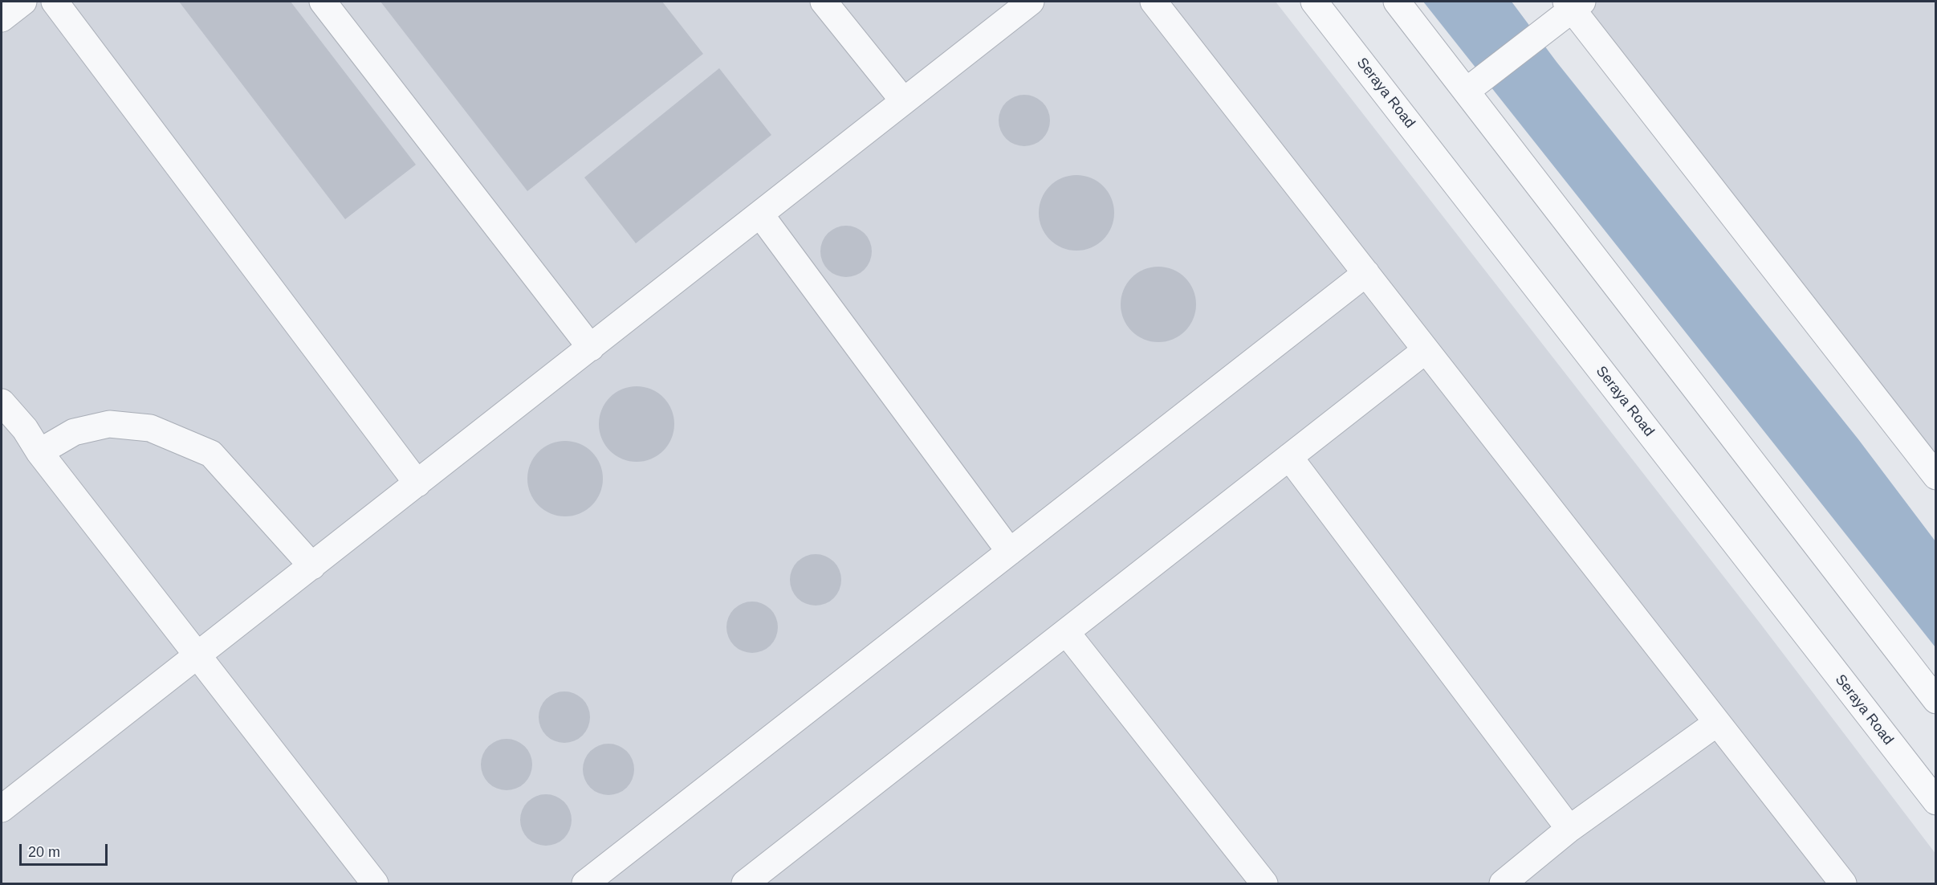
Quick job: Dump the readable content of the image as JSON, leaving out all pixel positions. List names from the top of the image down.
{
  "streets": {
    "street": ["Seraya Road"]
  },
  "scale_bar": "20 m"
}
